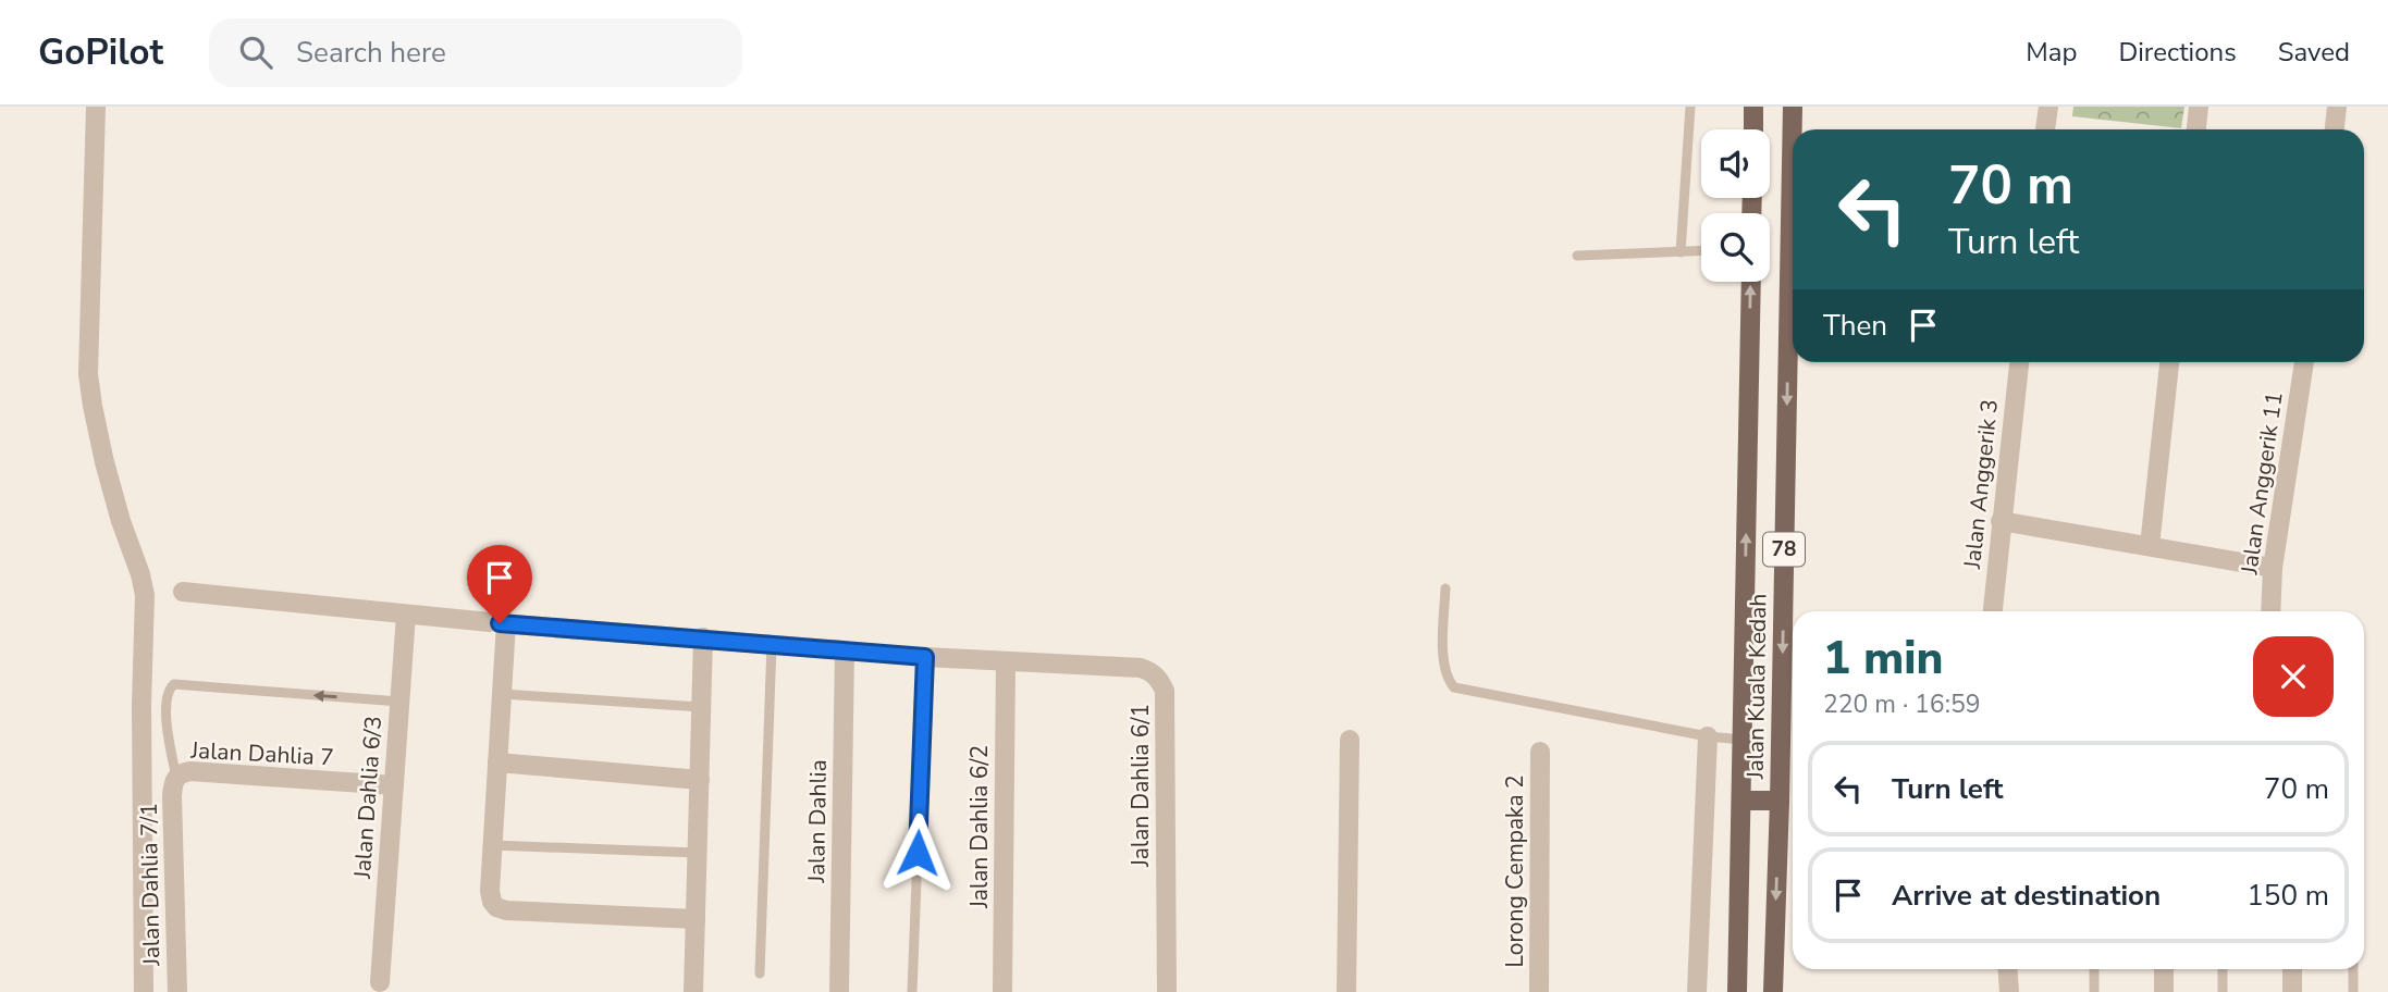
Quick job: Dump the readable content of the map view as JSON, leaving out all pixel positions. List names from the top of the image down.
{
  "streets": {
    "main road": ["78", "Jalan Kuala Kedah"],
    "street": [
      "Jalan Anggerik 11",
      "Jalan Anggerik 3",
      "Jalan Dahlia 7",
      "Jalan Dahlia 6/1",
      "Jalan Dahlia 6/3",
      "Jalan Dahlia",
      "Jalan Dahlia 6/2",
      "Lorong Cempaka 2",
      "Jalan Dahlia 7/1"
    ]
  },
  "crossings": [
    ["Jalan Dahlia 7", "Jalan Dahlia 6/3"],
    ["Jalan Dahlia 7", "Jalan Dahlia 7/1"],
    ["Jalan Dahlia 6/1", "Jalan Dahlia 6/2"]
  ],
  "page": {
    "header": "GoPilot",
    "search": "Search here",
    "nav": ["Map", "Directions", "Saved"],
    "turn": ["70 m", "Turn left"],
    "then": "Then",
    "heading": ["1 min", "220 m · 16:59"],
    "list": [
      {
        "name": "Turn left",
        "value": "70 m"
      },
      {
        "name": "Arrive at destination",
        "value": "150 m"
      }
    ]
  }
}
